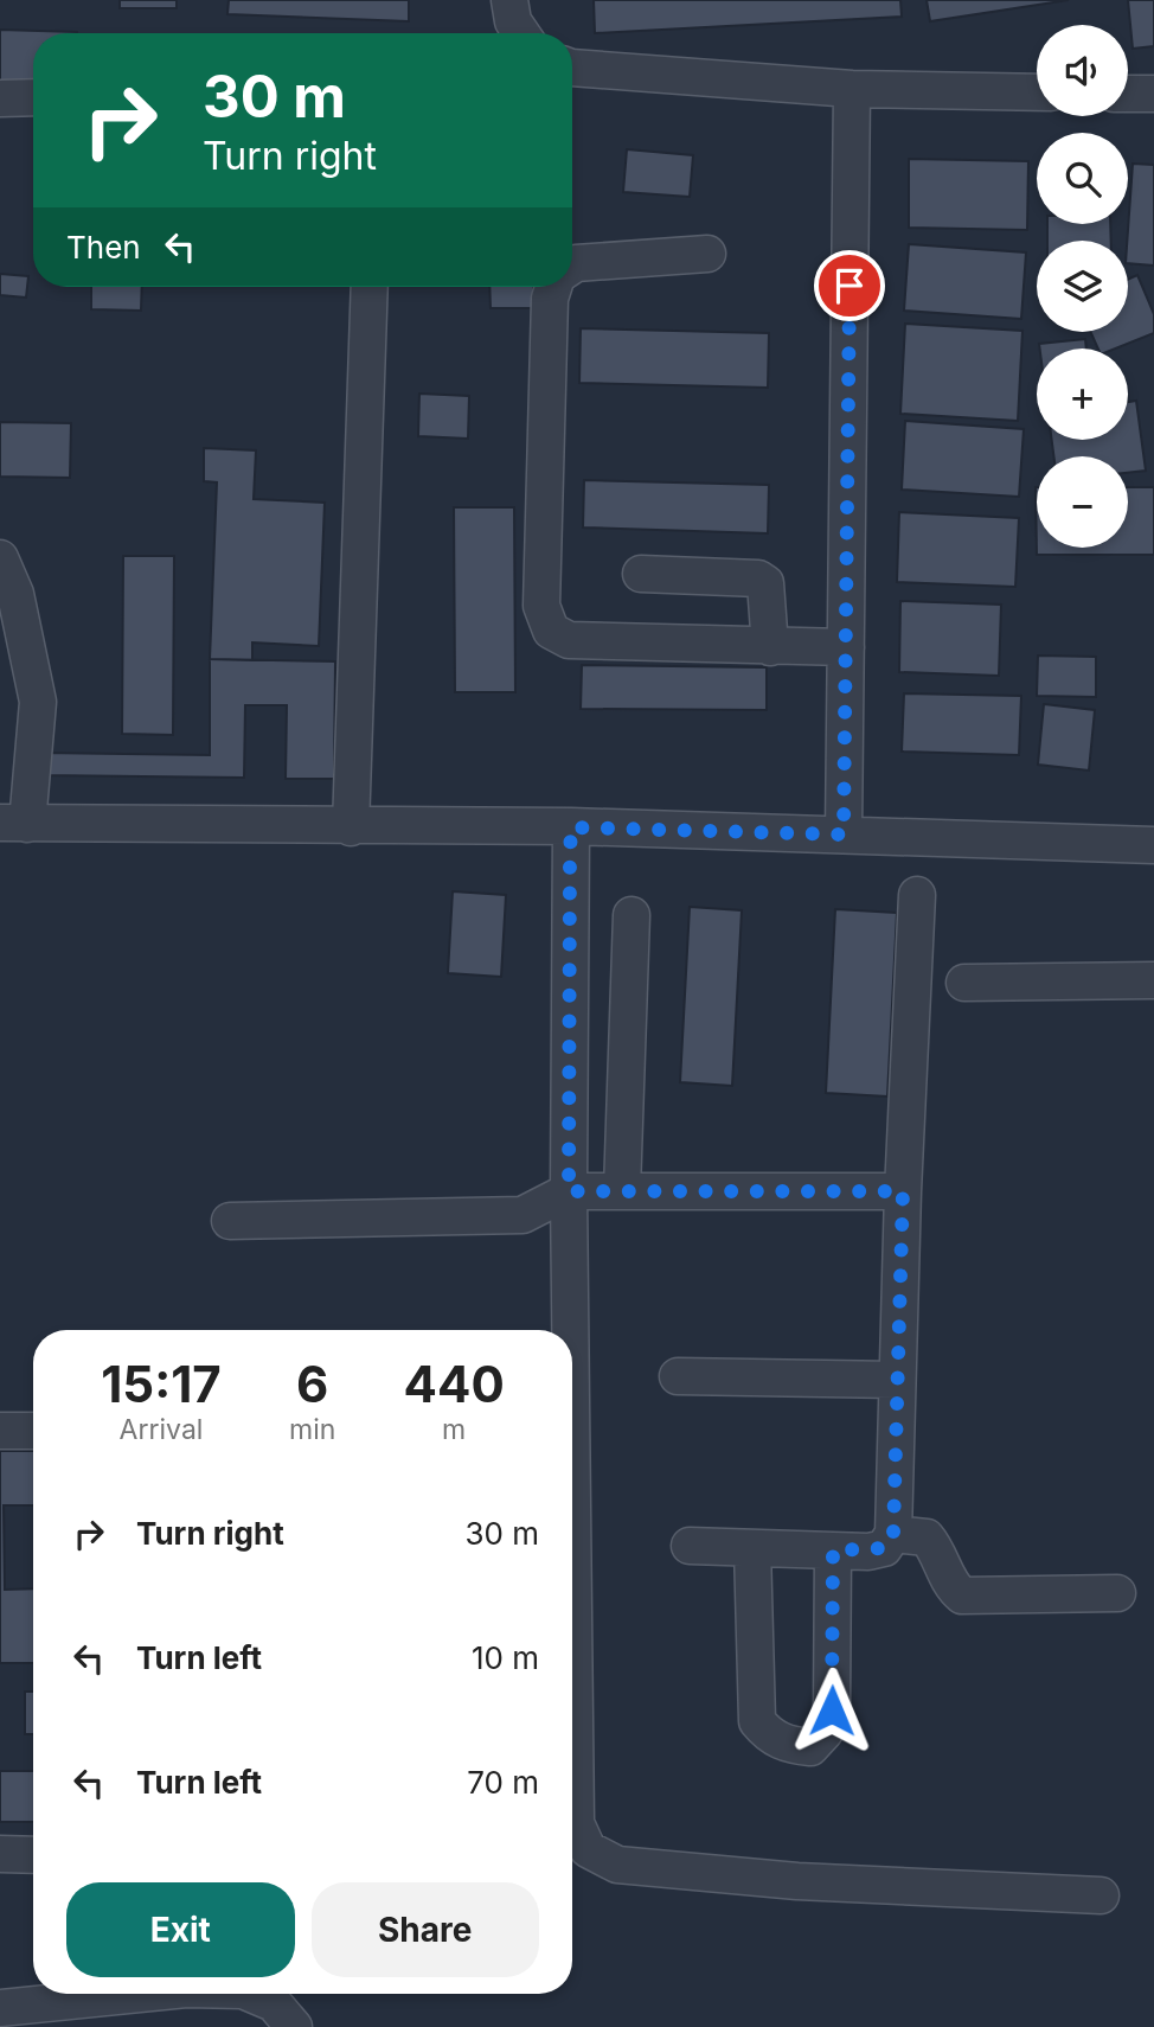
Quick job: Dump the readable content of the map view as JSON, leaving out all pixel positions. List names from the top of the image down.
{
  "page": {
    "map_buttons": ["+", "−"],
    "turn": ["30 m", "Turn right"],
    "then": "Then",
    "eta": [
      "15:17",
      "Arrival",
      "6",
      "min",
      "440",
      "m"
    ],
    "list": [
      {
        "name": "Turn right",
        "value": "30 m"
      },
      {
        "name": "Turn left",
        "value": "10 m"
      },
      {
        "name": "Turn left",
        "value": "70 m"
      }
    ],
    "buttons": ["Exit", "Share"]
  }
}
